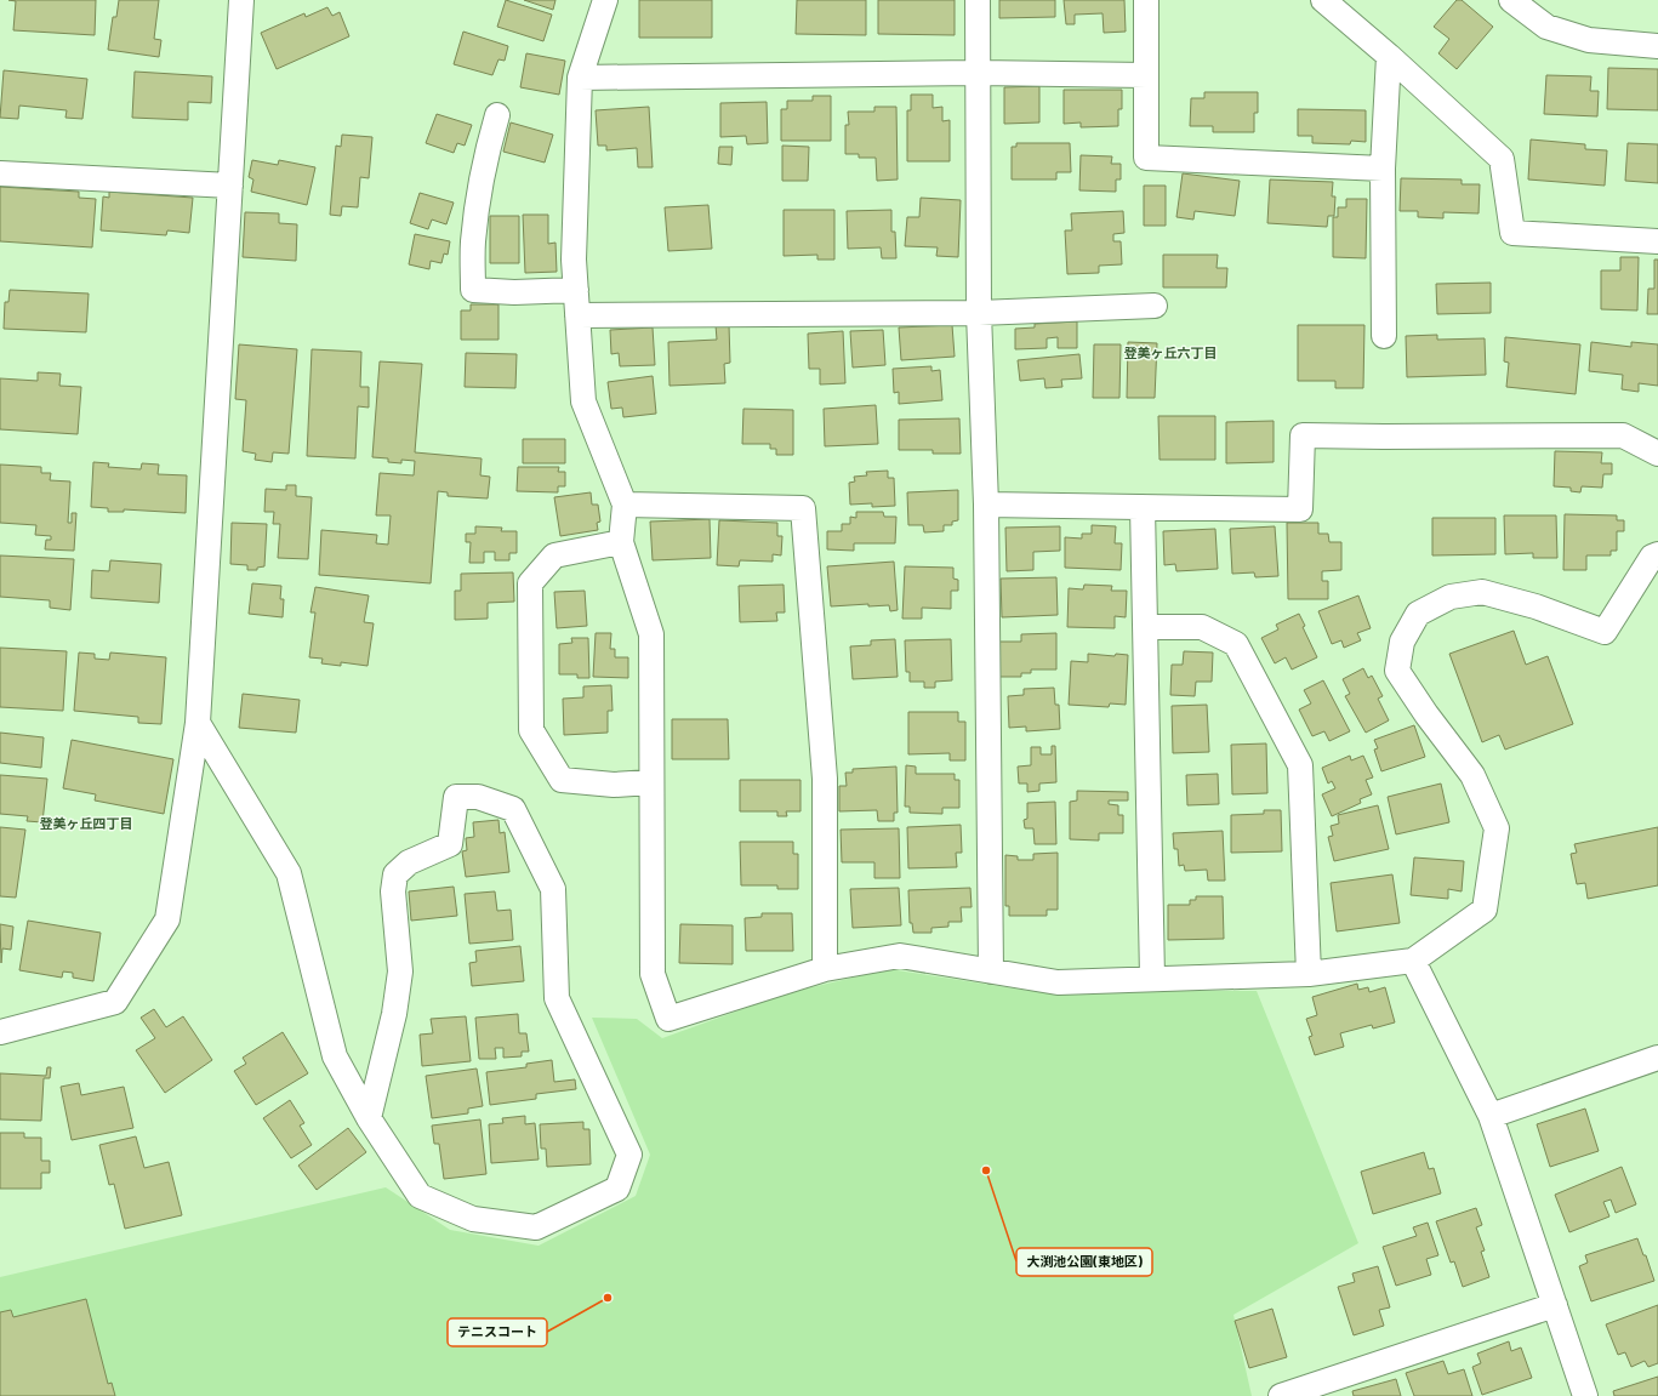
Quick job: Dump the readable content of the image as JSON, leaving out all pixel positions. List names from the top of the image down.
{
  "districts": ["登美ヶ丘六丁目", "登美ヶ丘四丁目"],
  "places": ["大渕池公園(東地区)", "テニスコート"]
}
